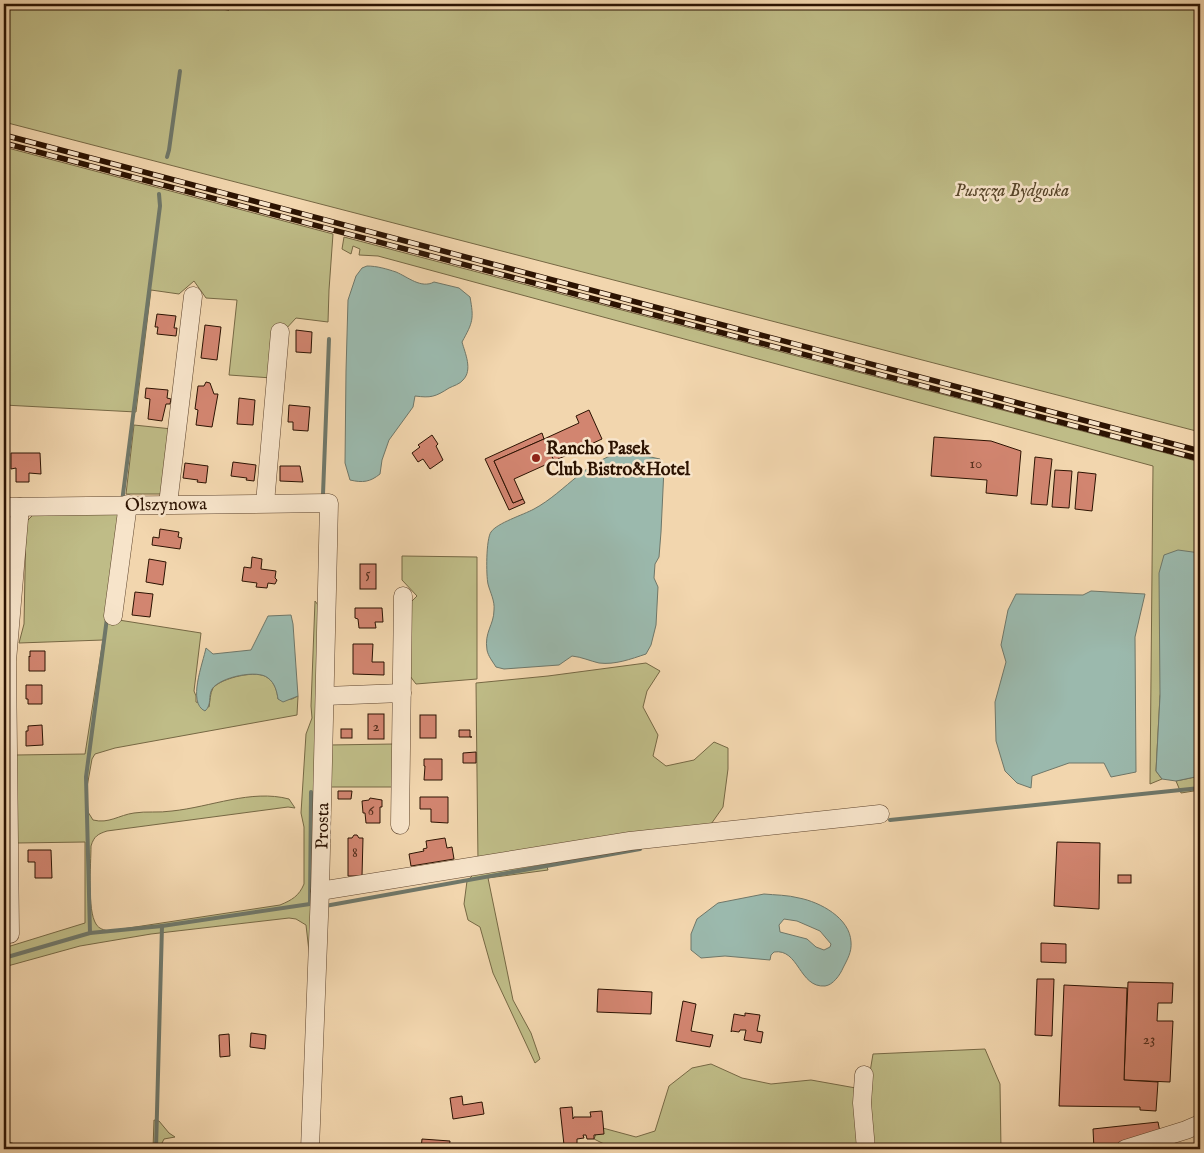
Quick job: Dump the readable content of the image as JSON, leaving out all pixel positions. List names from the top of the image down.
{
  "streets": {
    "street": ["Olszynowa", "Prosta"]
  },
  "crossings": [
    ["Olszynowa", "Prosta"]
  ],
  "parks": ["Puszcza Bydgoska"],
  "places": ["Rancho Pasek Club Bistro&Hotel"],
  "house_numbers": [
    "10",
    "5",
    "2",
    "6",
    "8",
    "23"
  ]
}
